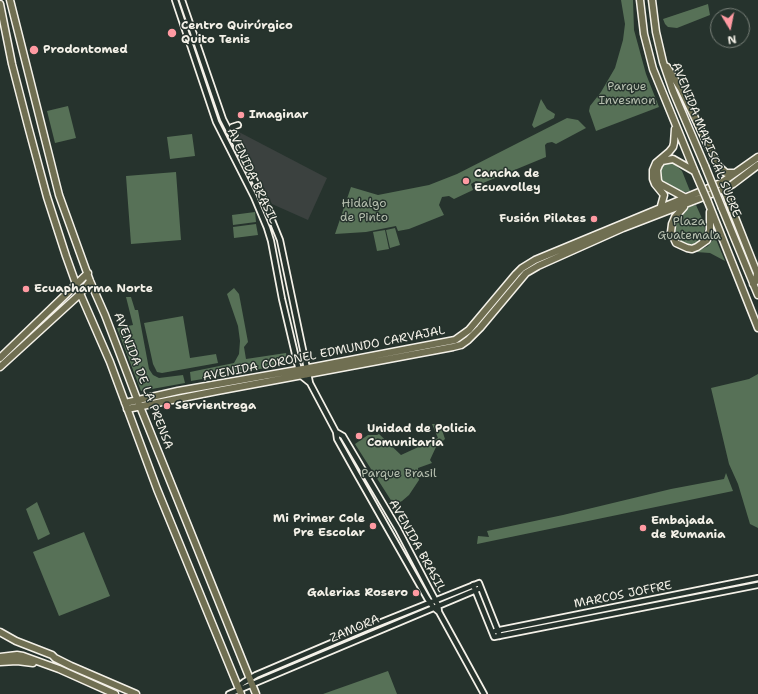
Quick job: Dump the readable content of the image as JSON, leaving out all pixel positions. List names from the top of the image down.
{
  "streets": {
    "main road": ["AVENIDA MARISCAL SUCRE", "AVENIDA CORONEL EDMUNDO CARVAJAL", "AVENIDA DE LA PRENSA"],
    "street": ["AVENIDA BRASIL", "MARCOS JOFFRE", "ZAMORA"]
  },
  "crossings": [
    ["AVENIDA MARISCAL SUCRE", "AVENIDA CORONEL EDMUNDO CARVAJAL"],
    ["AVENIDA BRASIL", "AVENIDA CORONEL EDMUNDO CARVAJAL"],
    ["AVENIDA BRASIL", "ZAMORA"],
    ["AVENIDA CORONEL EDMUNDO CARVAJAL", "AVENIDA DE LA PRENSA"],
    ["AVENIDA DE LA PRENSA", "ZAMORA"],
    ["MARCOS JOFFRE", "ZAMORA"]
  ],
  "parks": [
    "Parque Invesmon",
    "Hidalgo de Pinto",
    "Plaza Guatemala",
    "Parque Brasil"
  ],
  "places": [
    "Centro Quirúrgico Quito Tenis",
    "Prodontomed",
    "Imaginar",
    "Cancha de Ecuavolley",
    "Fusión Pilates",
    "Ecuapharma Norte",
    "Servientrega",
    "Unidad de Policia Comunitaria",
    "Mi Primer Cole Pre Escolar",
    "Embajada de Rumania",
    "Galerias Rosero"
  ],
  "north": "bottom"
}
